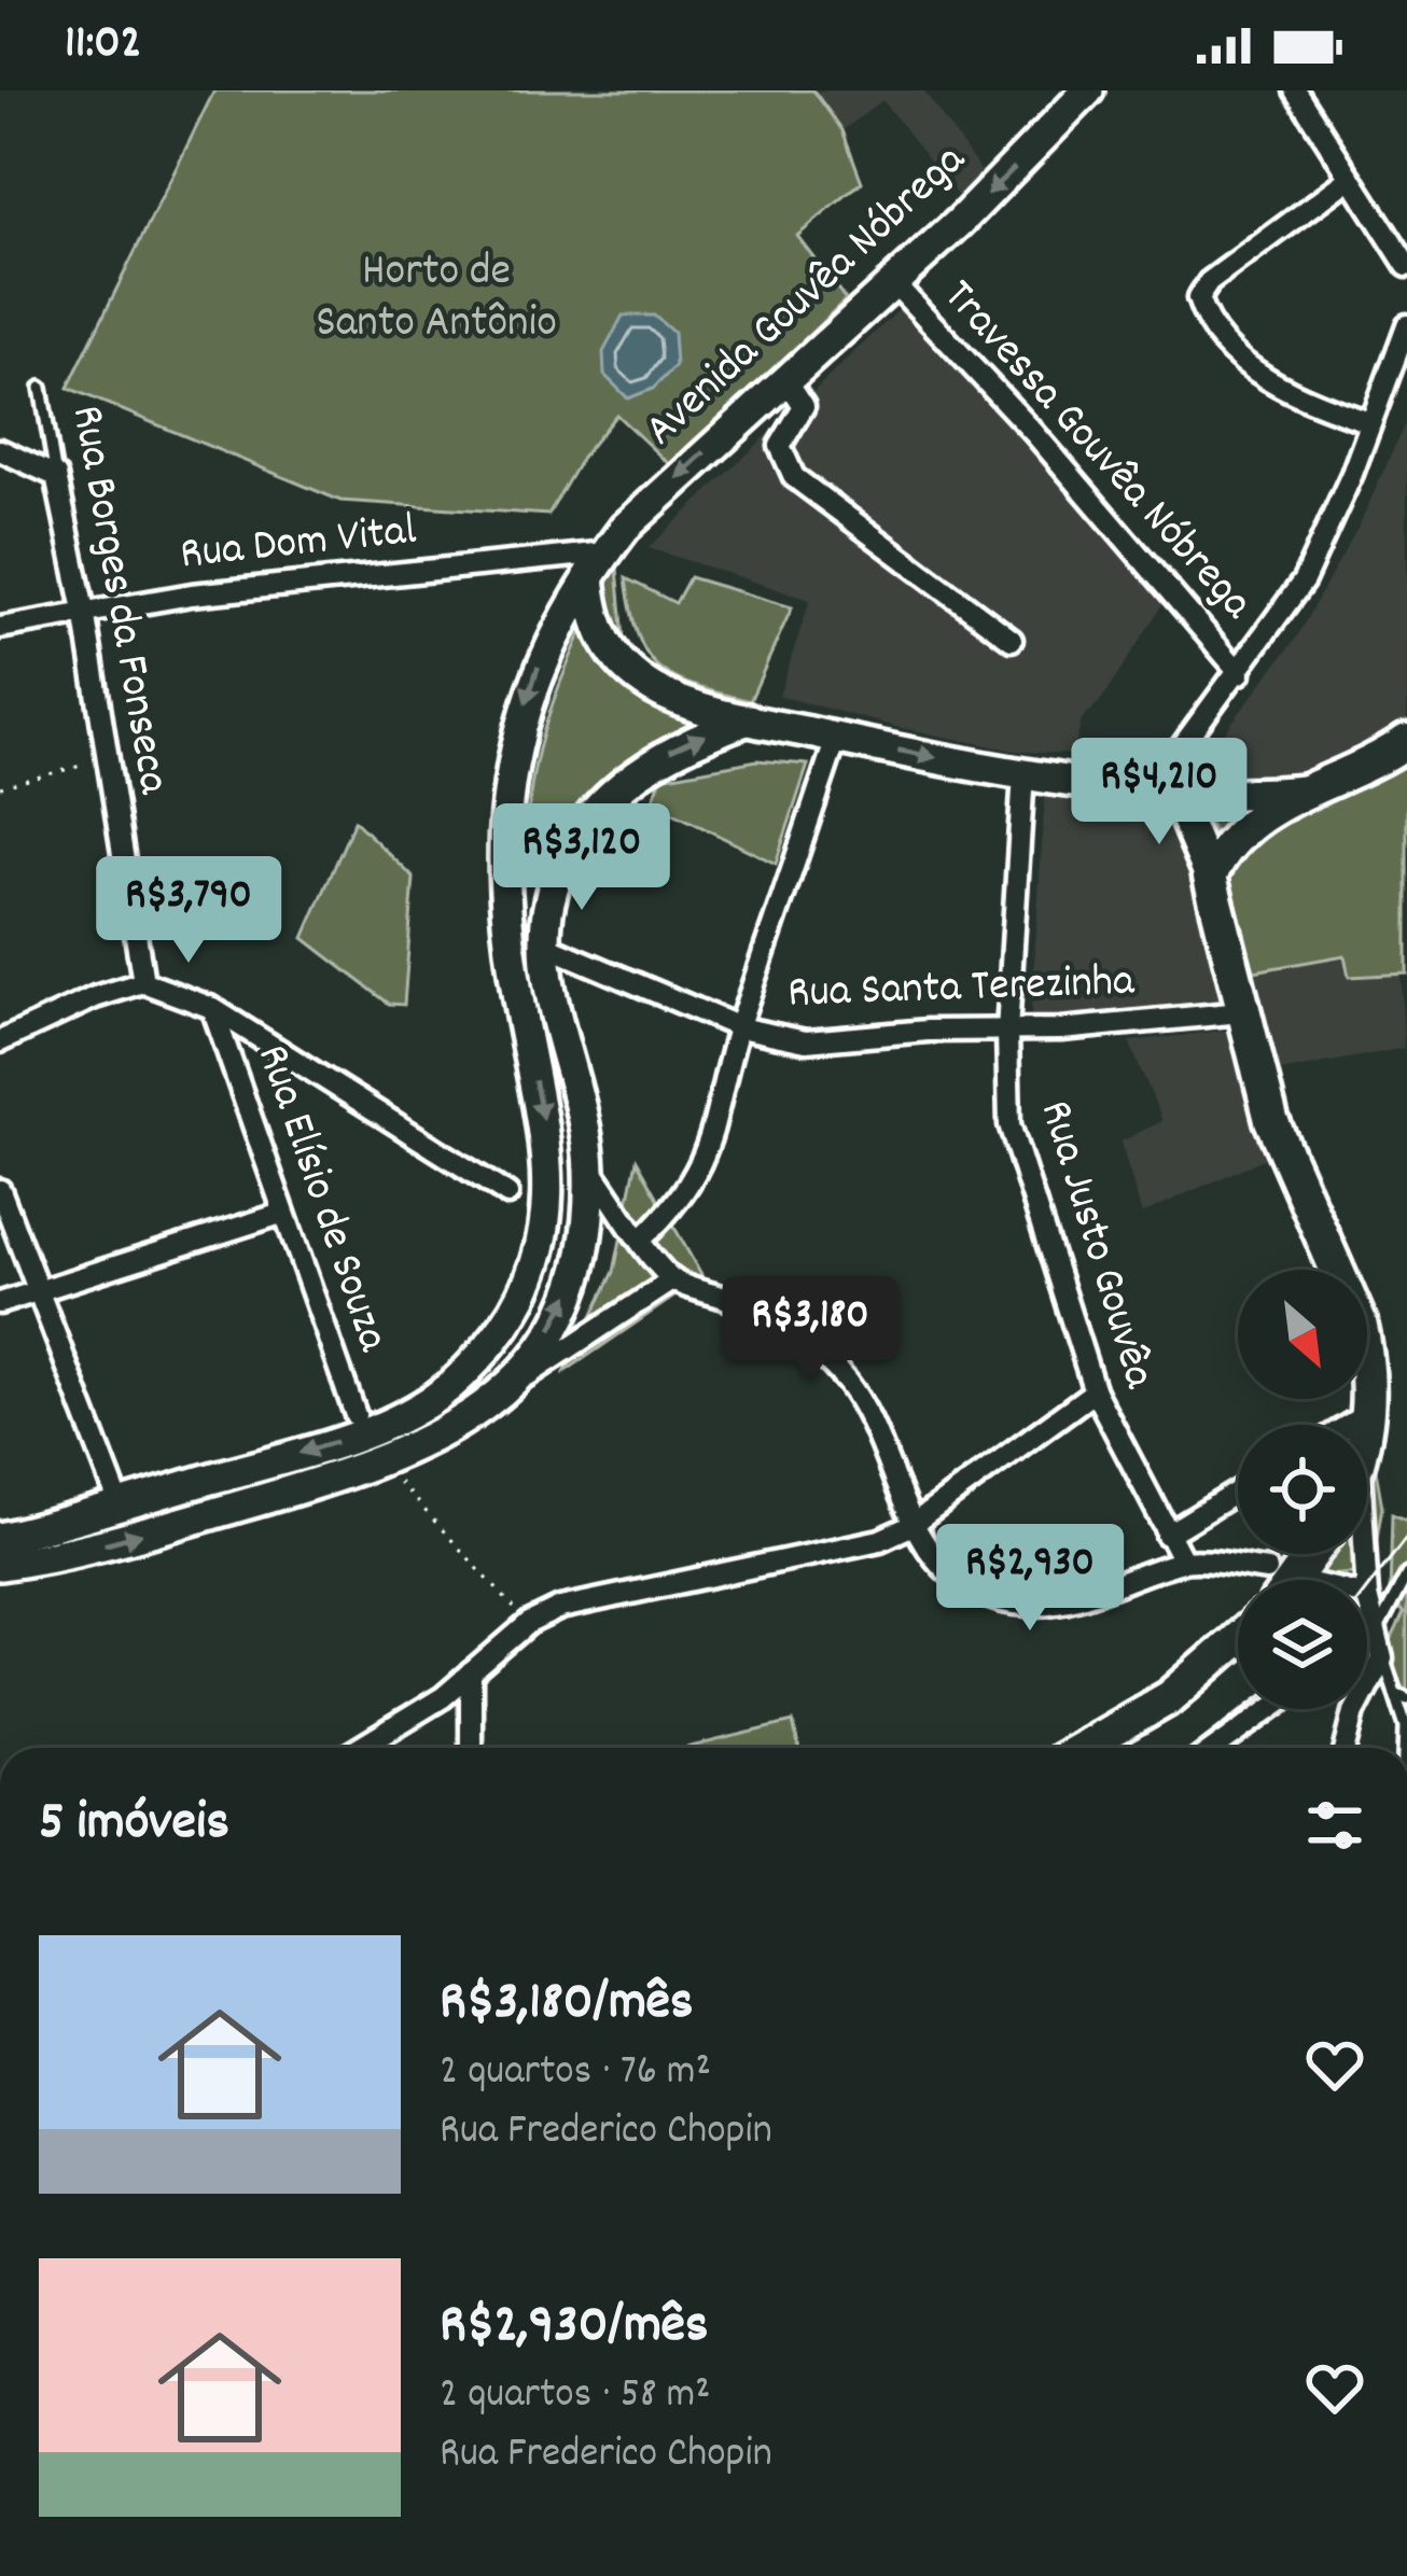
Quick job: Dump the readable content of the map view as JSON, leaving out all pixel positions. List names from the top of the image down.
{
  "streets": {
    "street": [
      "Avenida Gouvêa Nóbrega",
      "Travessa Gouvêa Nóbrega",
      "Rua Dom Vital",
      "Rua Borges da Fonseca",
      "Rua Santa Terezinha",
      "Rua Elísio de Souza",
      "Rua Justo Gouvêa"
    ]
  },
  "crossings": [
    ["Avenida Gouvêa Nóbrega", "Travessa Gouvêa Nóbrega"],
    ["Avenida Gouvêa Nóbrega", "Rua Dom Vital"],
    ["Rua Dom Vital", "Rua Borges da Fonseca"],
    ["Rua Santa Terezinha", "Rua Justo Gouvêa"]
  ],
  "parks": ["Horto de Santo Antônio"],
  "north": "bottom right",
  "page": {
    "status": "11:02",
    "price": [
      "R$4,210",
      "R$3,120",
      "R$3,790",
      "R$3,180",
      "R$2,930"
    ],
    "heading": "5 imóveis",
    "list": [
      {
        "name": "R$3,180/mês",
        "note": "2 quartos · 76 m² · Rua Frederico Chopin"
      },
      {
        "name": "R$2,930/mês",
        "note": "2 quartos · 58 m² · Rua Frederico Chopin"
      }
    ]
  }
}
